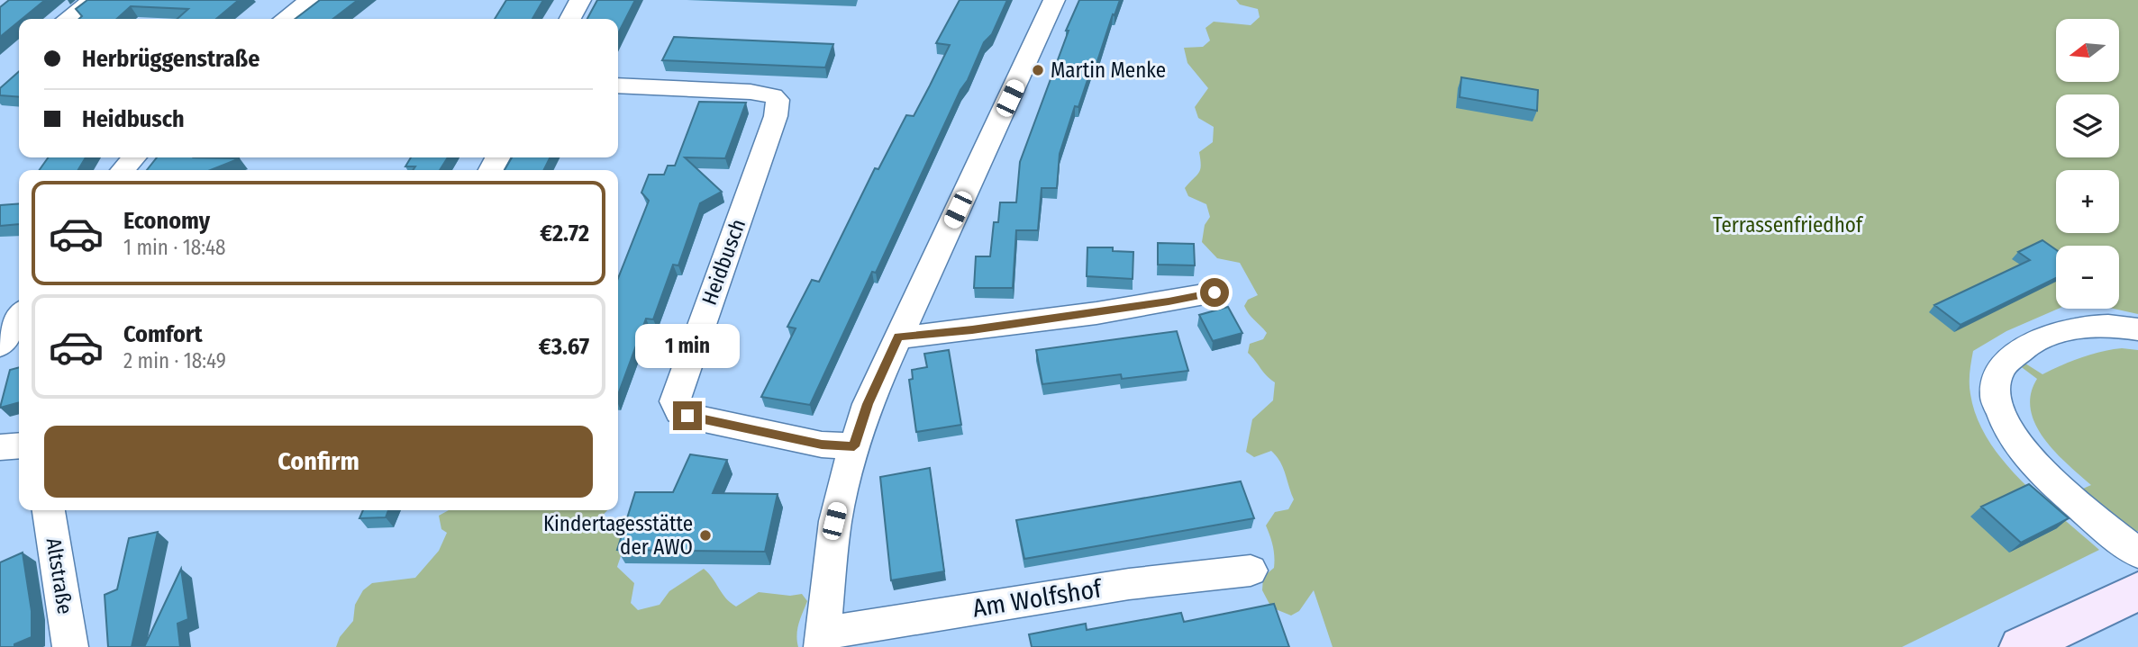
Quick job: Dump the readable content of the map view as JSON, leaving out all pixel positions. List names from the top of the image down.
{
  "streets": {
    "street": ["Heidbusch", "Altstraße", "Am Wolfshof"]
  },
  "parks": ["Terrassenfriedhof"],
  "places": ["Martin Menke", "Kindertagesstätte der AWO"],
  "north": "left",
  "page": {
    "map_buttons": ["+", "−"],
    "banner": ["Herbrüggenstraße", "Heidbusch"],
    "list": [
      {
        "name": "Economy",
        "note": "1 min · 18:48",
        "value": "€2.72"
      },
      {
        "name": "Comfort",
        "note": "2 min · 18:49",
        "value": "€3.67"
      }
    ],
    "bubble": "1 min",
    "buttons": "Confirm"
  }
}
